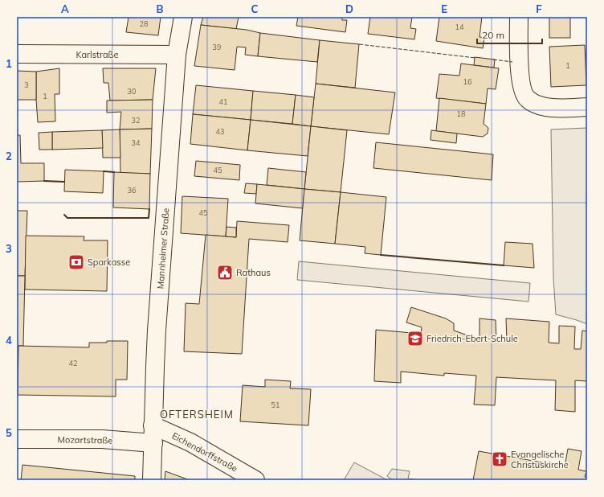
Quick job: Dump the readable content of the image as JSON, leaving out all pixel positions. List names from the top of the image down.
{
  "streets": {
    "street": [
      "Karlstraße",
      "Mannheimer Straße",
      "Mozartstraße",
      "Eichendorffstraße"
    ]
  },
  "crossings": [
    ["Karlstraße", "Mannheimer Straße"],
    ["Mannheimer Straße", "Mozartstraße"],
    ["Mannheimer Straße", "Eichendorffstraße"]
  ],
  "districts": ["OFTERSHEIM"],
  "places": {
    "bank": ["Sparkasse"],
    "public building": ["Rathaus"],
    "school or university": ["Friedrich-Ebert-Schule"],
    "church": ["Evangelische Christuskirche"]
  },
  "house_numbers": [
    "28",
    "14",
    "39",
    "1",
    "16",
    "3",
    "30",
    "1",
    "41",
    "18",
    "32",
    "43",
    "34",
    "45",
    "36",
    "45",
    "42",
    "51"
  ],
  "scale_bar": "20 m",
  "grid": {
    "columns": [
      "A",
      "B",
      "C",
      "D",
      "E",
      "F"
    ],
    "rows": [
      "1",
      "2",
      "3",
      "4",
      "5"
    ]
  }
}
